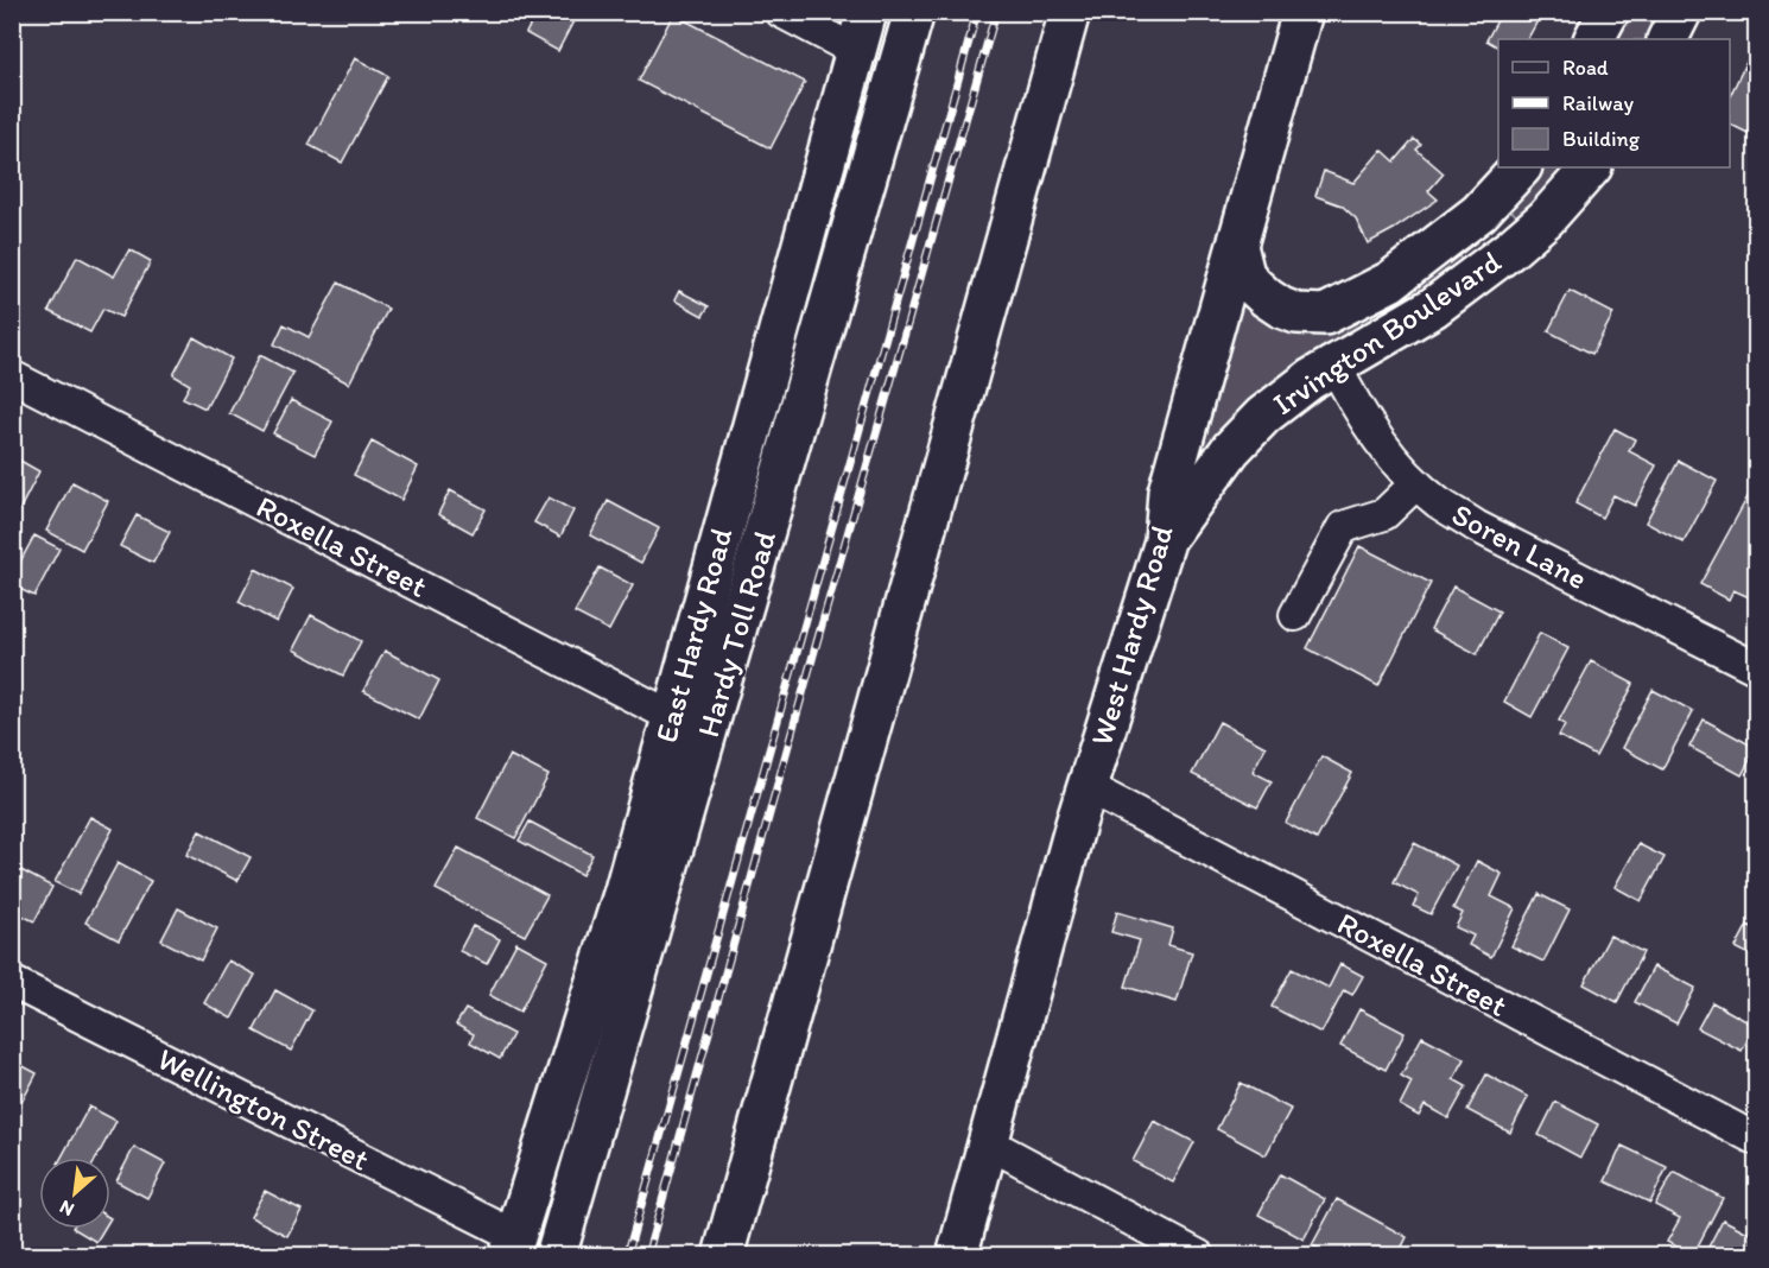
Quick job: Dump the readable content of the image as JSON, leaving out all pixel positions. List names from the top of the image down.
{
  "streets": {
    "main road": [
      "Irvington Boulevard",
      "Hardy Toll Road",
      "East Hardy Road",
      "West Hardy Road"
    ],
    "street": ["Roxella Street", "Soren Lane", "Wellington Street"]
  },
  "crossings": [
    ["Irvington Boulevard", "Soren Lane"],
    ["Irvington Boulevard", "West Hardy Road"],
    ["Roxella Street", "East Hardy Road"],
    ["Roxella Street", "West Hardy Road"],
    ["East Hardy Road", "Wellington Street"]
  ],
  "legend": ["Road", "Railway", "Building"],
  "north": "bottom left"
}
